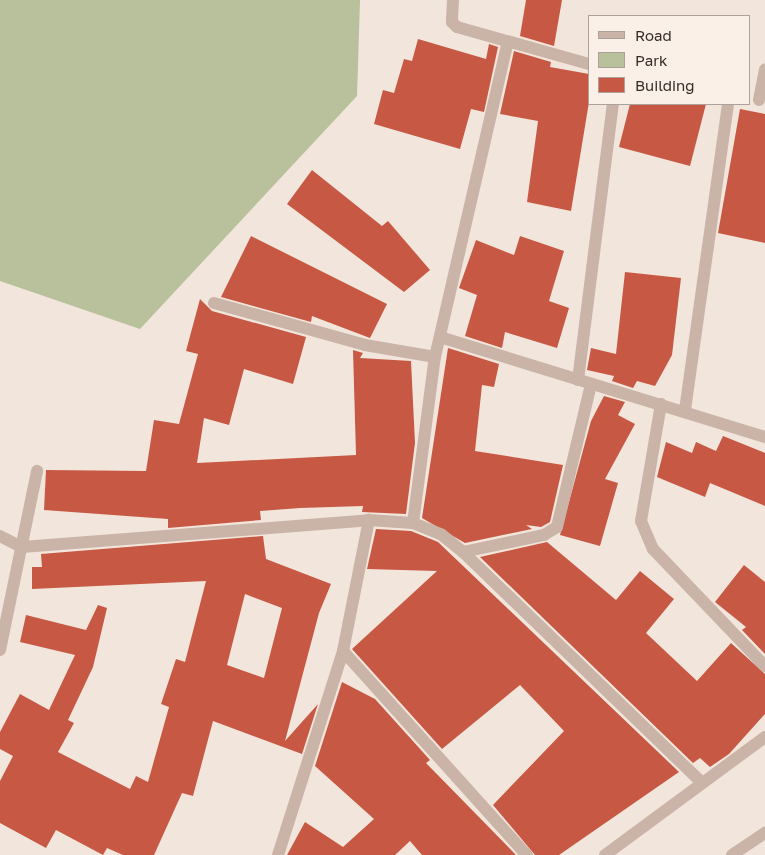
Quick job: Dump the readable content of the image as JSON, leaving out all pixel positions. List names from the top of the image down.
{
  "legend": ["Road", "Park", "Building"]
}
